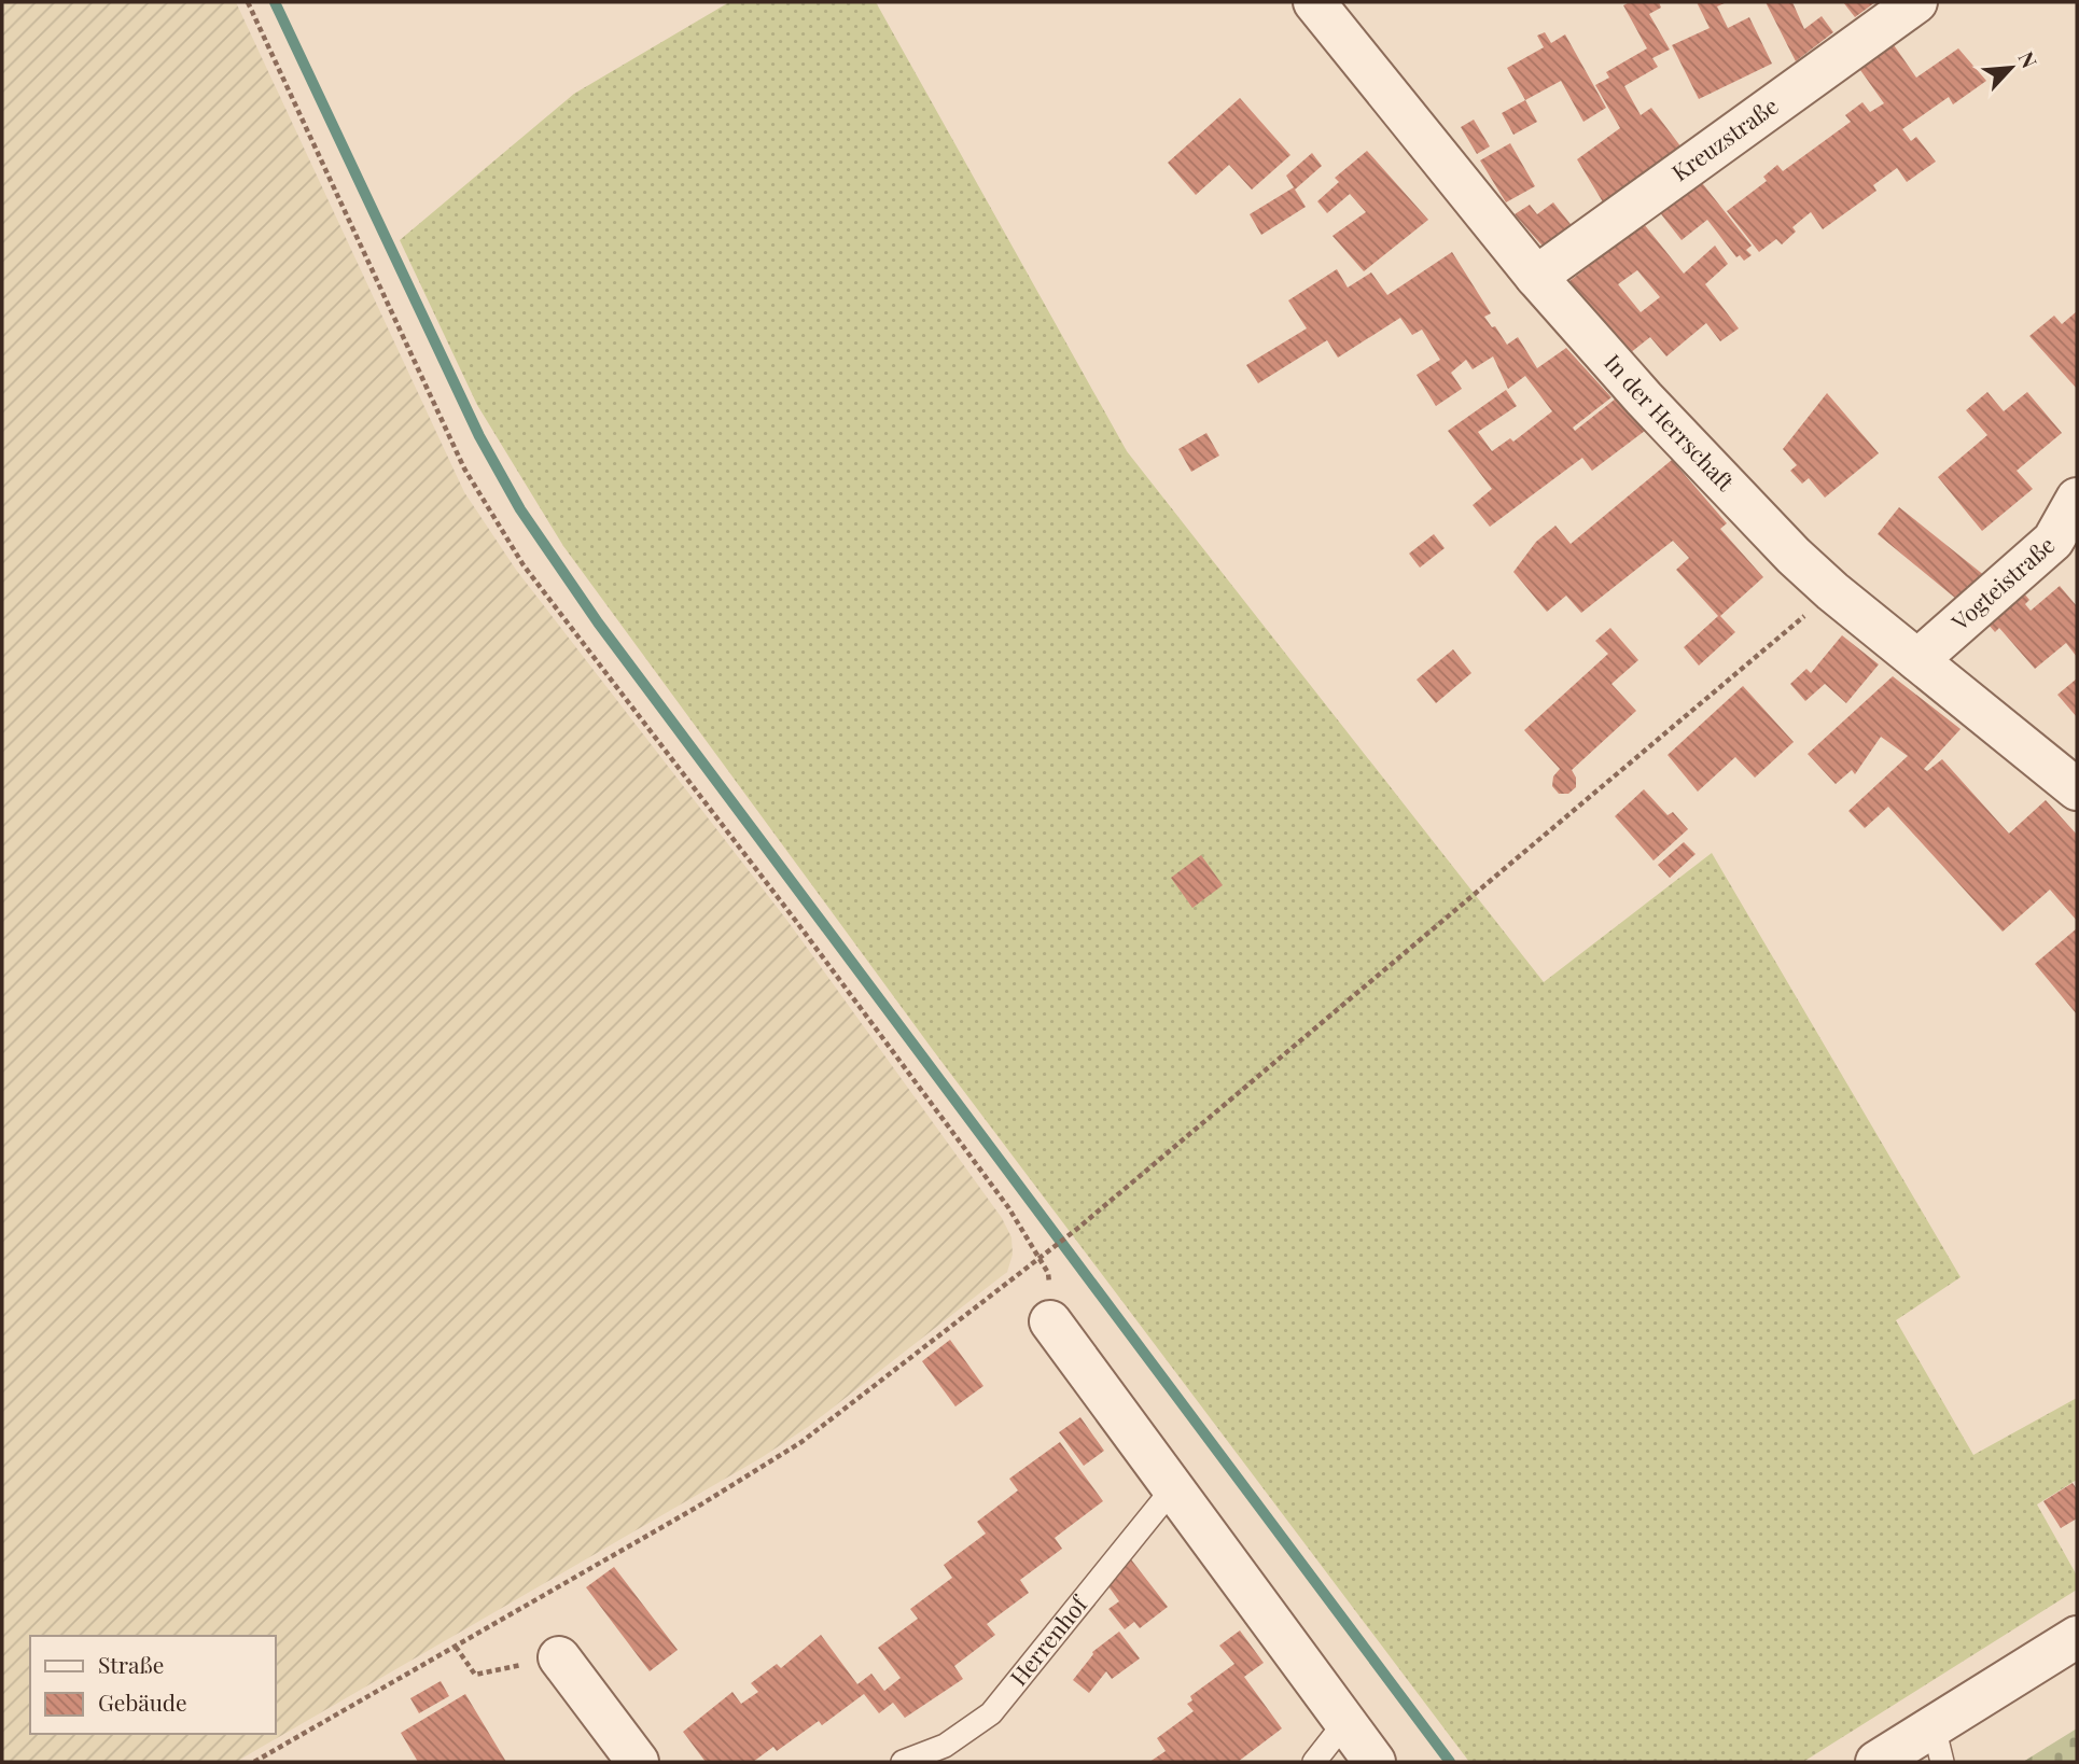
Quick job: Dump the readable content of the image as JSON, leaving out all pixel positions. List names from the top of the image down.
{
  "streets": {
    "street": ["Kreuzstraße", "In der Herrschaft", "Vogteistraße"],
    "lane": ["Herrenhof"]
  },
  "crossings": [
    ["Kreuzstraße", "In der Herrschaft"],
    ["In der Herrschaft", "Vogteistraße"]
  ],
  "legend": ["Straße", "Gebäude"],
  "north": "top right"
}
